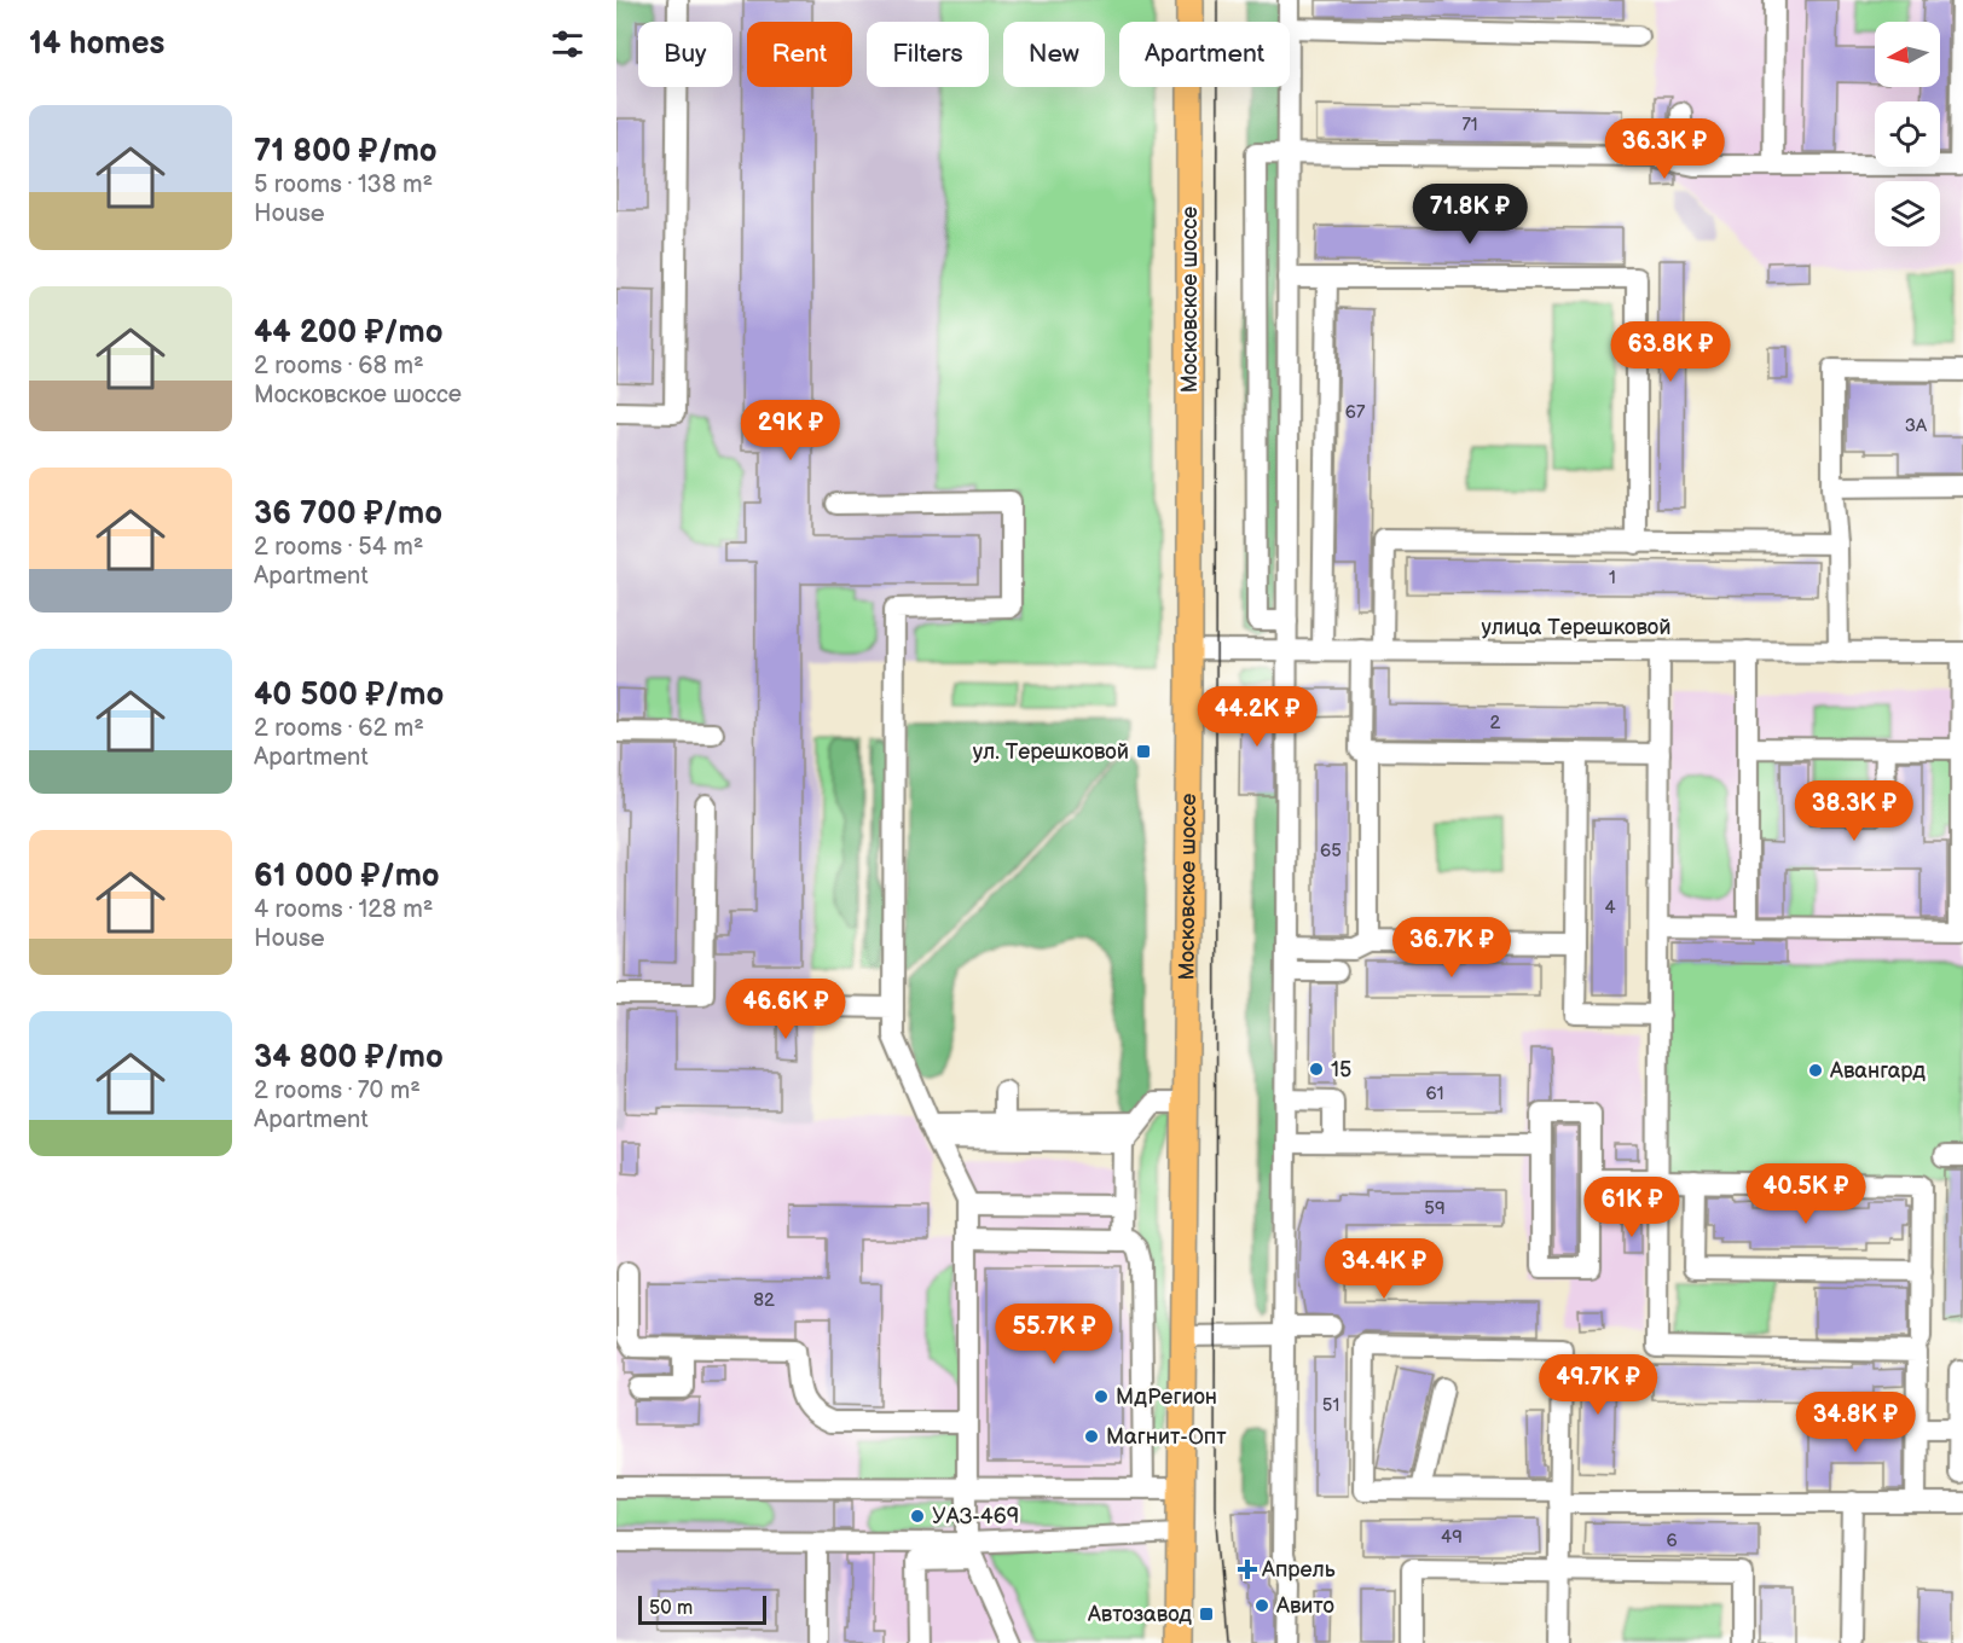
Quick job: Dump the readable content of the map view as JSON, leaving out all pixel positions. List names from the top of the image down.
{
  "streets": {
    "main road": ["Московское шоссе"],
    "street": ["улица Терешковой"]
  },
  "crossings": [
    ["Московское шоссе", "улица Терешковой"]
  ],
  "places": {
    "transit": ["ул. Терешковой", "Автозавод"],
    "other": [
      "15",
      "Авангард",
      "МдРегион",
      "Магнит-Опт",
      "УАЗ-469",
      "Авито"
    ],
    "health": ["Апрель"]
  },
  "house_numbers": [
    "71",
    "67",
    "3А",
    "1",
    "2",
    "65",
    "4",
    "61",
    "59",
    "82",
    "51",
    "49",
    "6"
  ],
  "scale_bar": "50 m",
  "north": "left",
  "page": {
    "heading": "14 homes",
    "chip": [
      "Buy",
      "Rent",
      "Filters",
      "New",
      "Apartment"
    ],
    "list": [
      {
        "name": "71 800 ₽/mo",
        "note": "5 rooms · 138 m² · House"
      },
      {
        "name": "44 200 ₽/mo",
        "note": "2 rooms · 68 m² · Московское шоссе"
      },
      {
        "name": "36 700 ₽/mo",
        "note": "2 rooms · 54 m² · Apartment"
      },
      {
        "name": "40 500 ₽/mo",
        "note": "2 rooms · 62 m² · Apartment"
      },
      {
        "name": "61 000 ₽/mo",
        "note": "4 rooms · 128 m² · House"
      },
      {
        "name": "34 800 ₽/mo",
        "note": "2 rooms · 70 m² · Apartment"
      }
    ],
    "price": [
      "36.3K ₽",
      "71.8K ₽",
      "63.8K ₽",
      "29K ₽",
      "44.2K ₽",
      "38.3K ₽",
      "36.7K ₽",
      "46.6K ₽",
      "40.5K ₽",
      "61K ₽",
      "34.4K ₽",
      "55.7K ₽",
      "49.7K ₽",
      "34.8K ₽"
    ],
    "scale": "50 m"
  }
}
